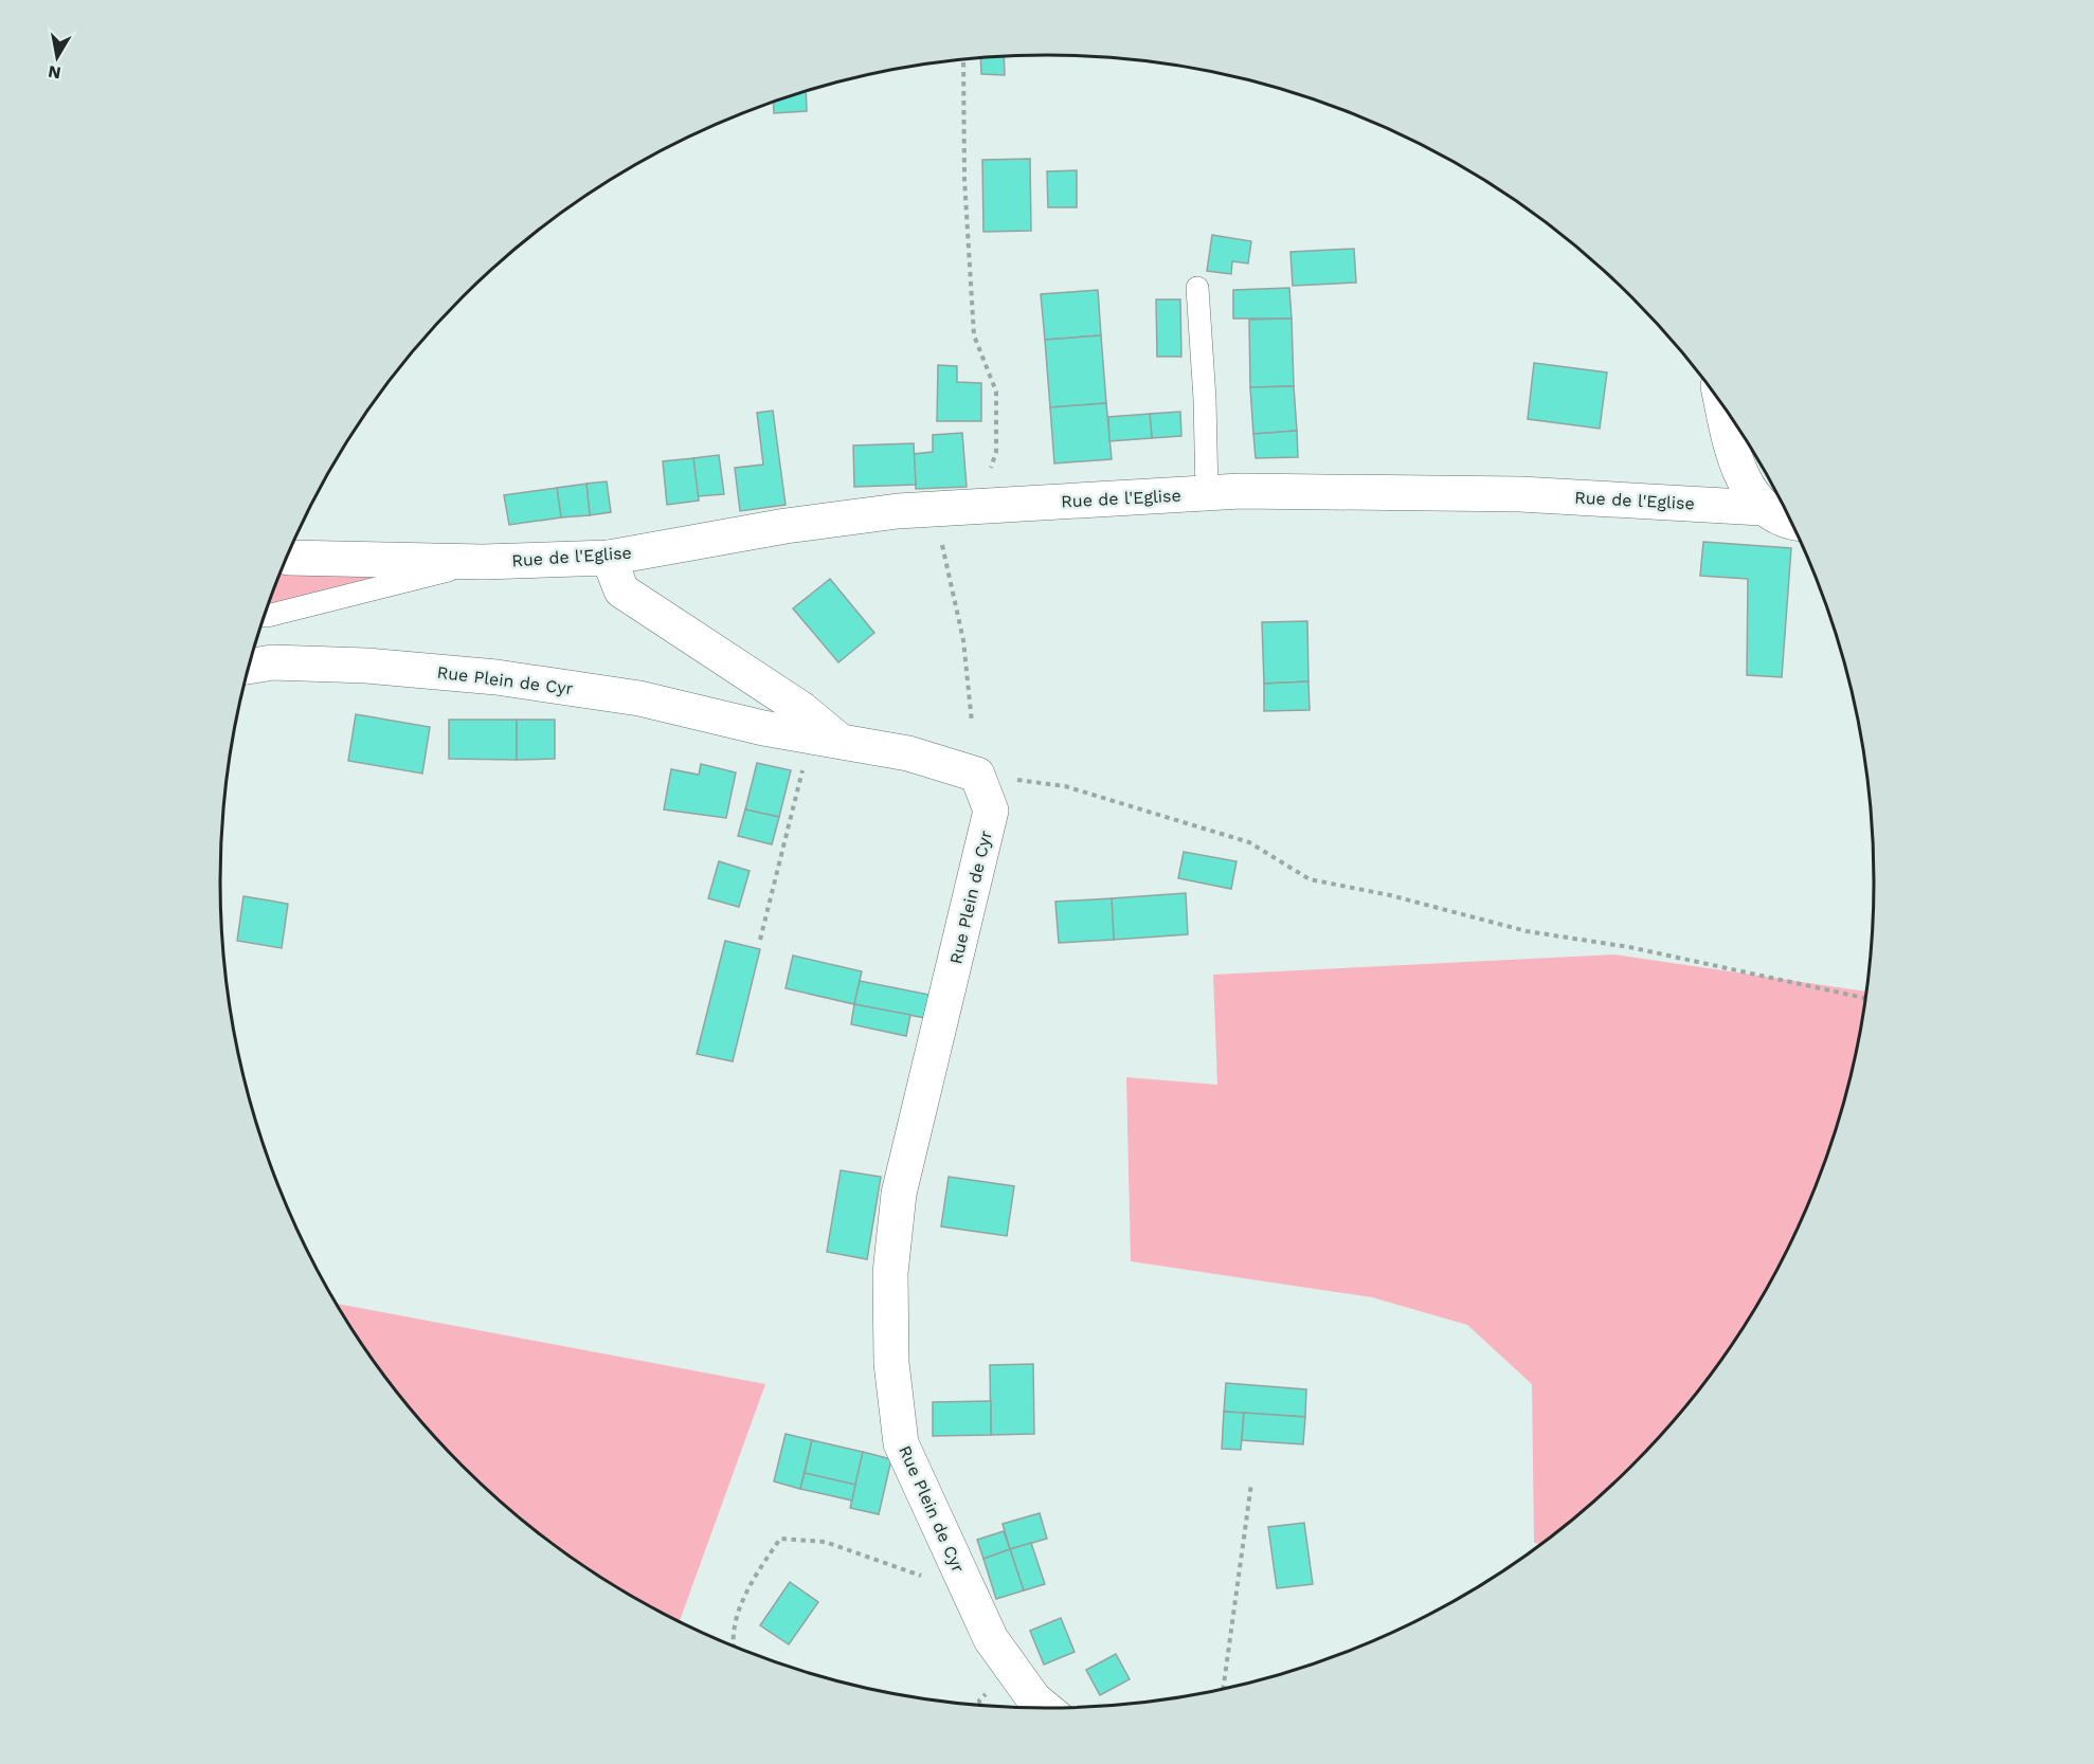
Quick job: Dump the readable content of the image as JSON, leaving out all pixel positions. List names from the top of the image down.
{
  "streets": {
    "street": ["Rue de l'Eglise", "Rue Plein de Cyr"]
  },
  "north": "bottom"
}
